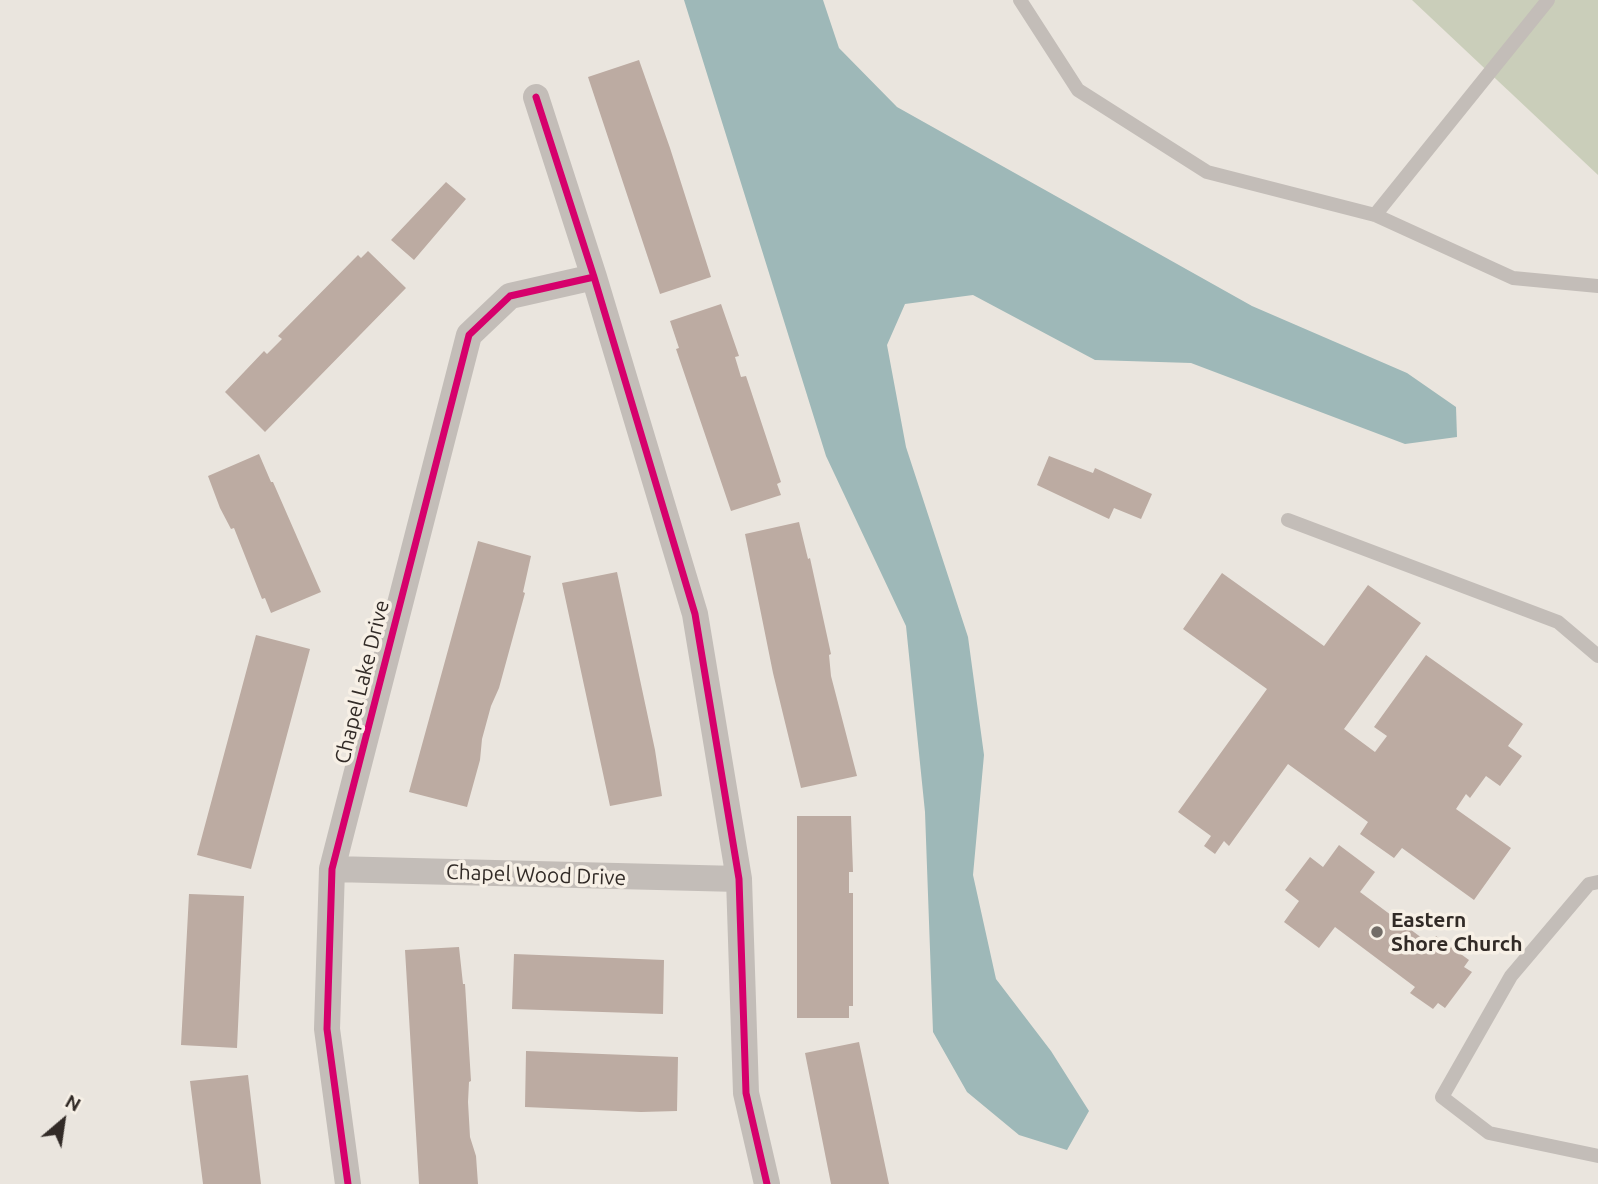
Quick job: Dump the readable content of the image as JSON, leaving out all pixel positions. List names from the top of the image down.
{
  "streets": {
    "street": ["Chapel Lake Drive", "Chapel Wood Drive"]
  },
  "crossings": [
    ["Chapel Lake Drive", "Chapel Wood Drive"]
  ],
  "places": ["Eastern Shore Church"],
  "north": "top right"
}
